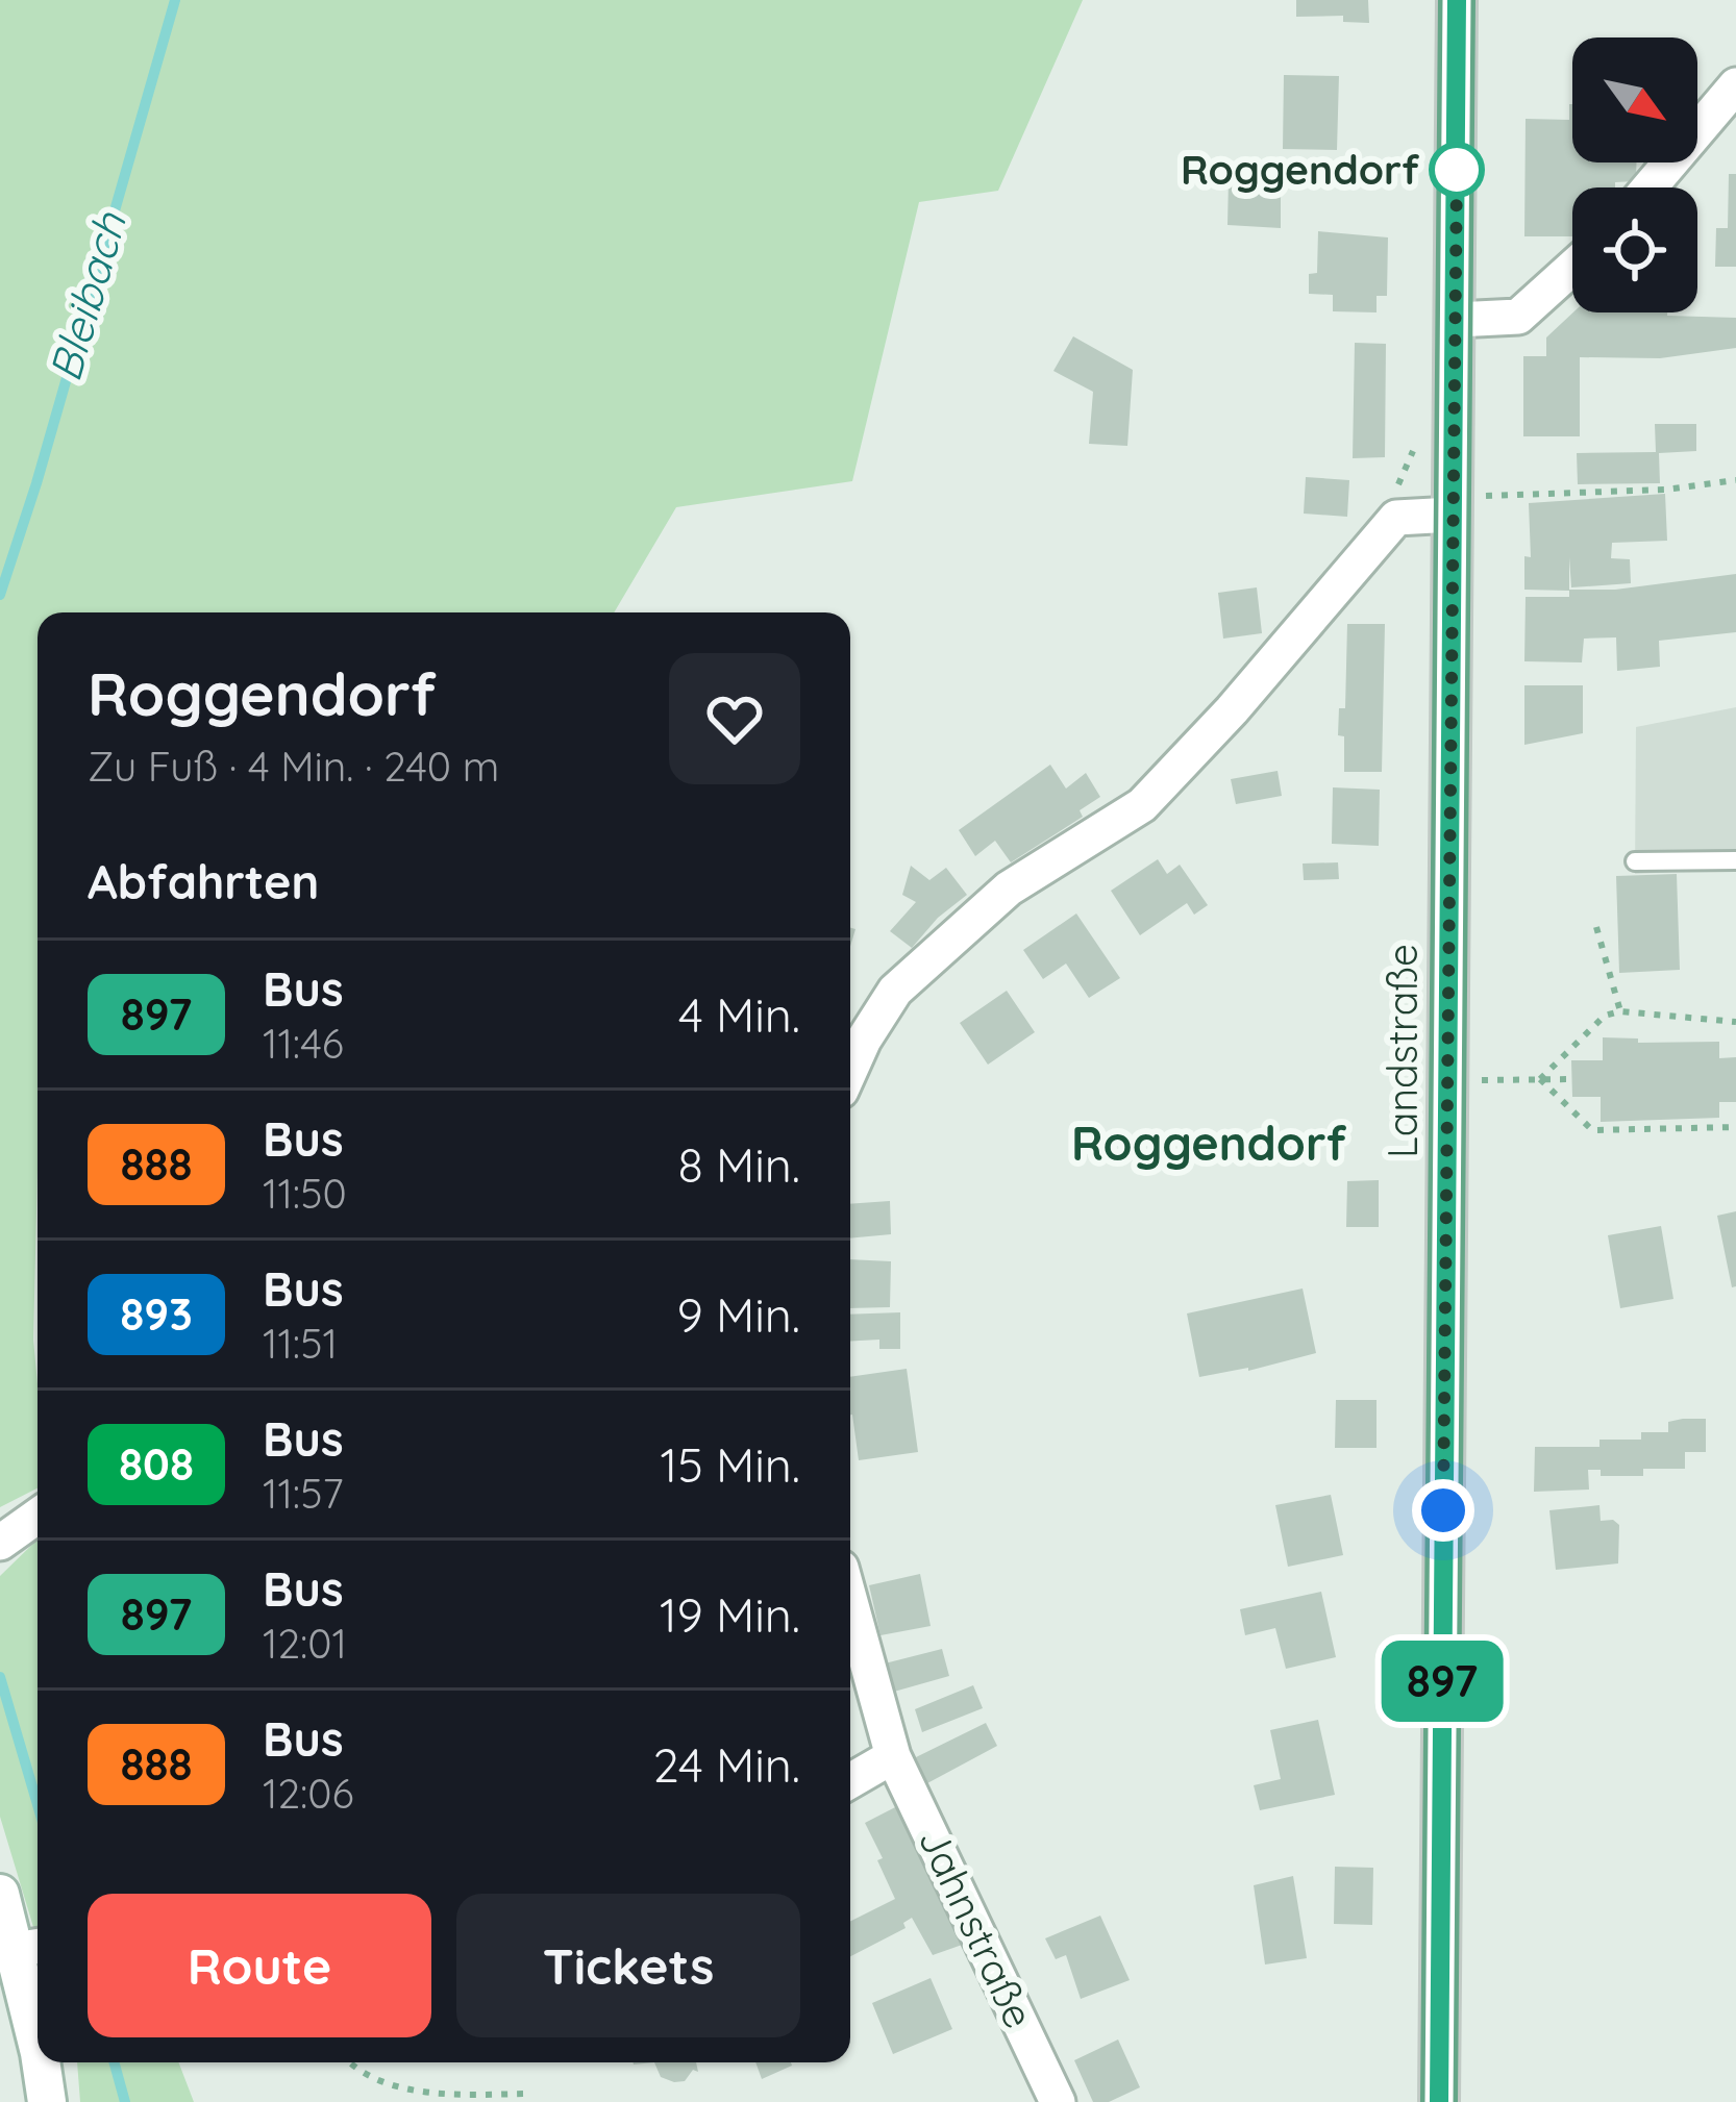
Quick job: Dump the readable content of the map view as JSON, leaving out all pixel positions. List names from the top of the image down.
{
  "streets": {
    "main road": ["Landstraße"],
    "street": ["Jahnstraße"]
  },
  "districts": ["Roggendorf"],
  "water": ["Bleibach"],
  "places": ["Roggendorf"],
  "lines": ["bus line 897"],
  "north": "bottom right",
  "page": {
    "on_map": "897",
    "heading": [
      ["Roggendorf", "Zu Fuß · 4 Min. · 240 m"],
      "Abfahrten"
    ],
    "list": [
      {
        "mark": "897",
        "name": "Bus",
        "note": "11:46",
        "value": "4 Min."
      },
      {
        "mark": "888",
        "name": "Bus",
        "note": "11:50",
        "value": "8 Min."
      },
      {
        "mark": "893",
        "name": "Bus",
        "note": "11:51",
        "value": "9 Min."
      },
      {
        "mark": "808",
        "name": "Bus",
        "note": "11:57",
        "value": "15 Min."
      },
      {
        "mark": "897",
        "name": "Bus",
        "note": "12:01",
        "value": "19 Min."
      },
      {
        "mark": "888",
        "name": "Bus",
        "note": "12:06",
        "value": "24 Min."
      }
    ],
    "buttons": ["Route", "Tickets"]
  }
}
